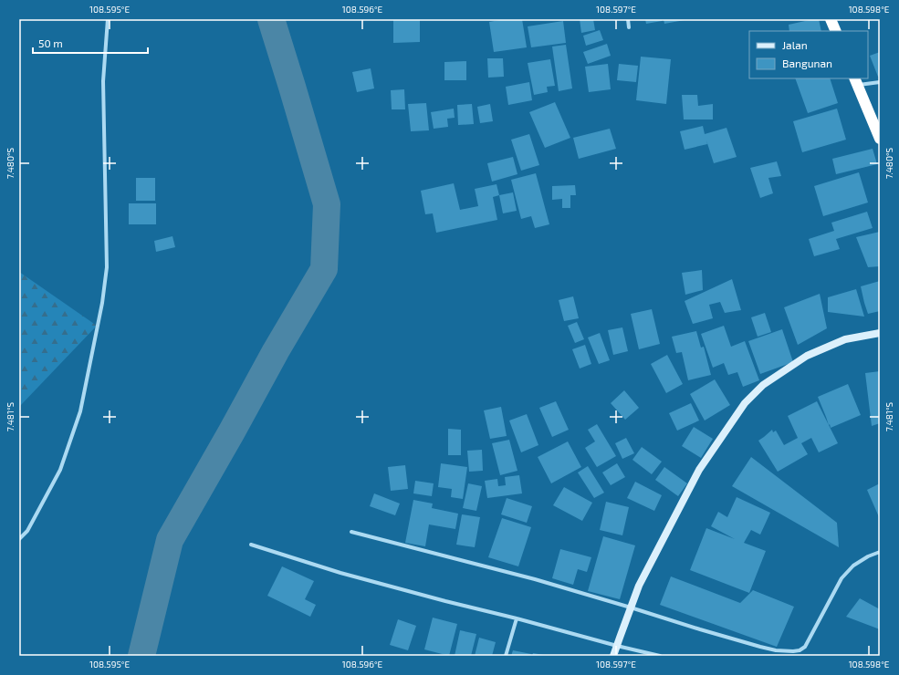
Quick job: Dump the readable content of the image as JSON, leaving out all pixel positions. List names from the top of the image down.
{
  "legend": ["Jalan", "Bangunan"],
  "scale_bar": "50 m",
  "coordinates": [
    "108.595°E",
    "108.596°E",
    "108.597°E",
    "108.598°E",
    "7.480°S",
    "7.481°S"
  ]
}
